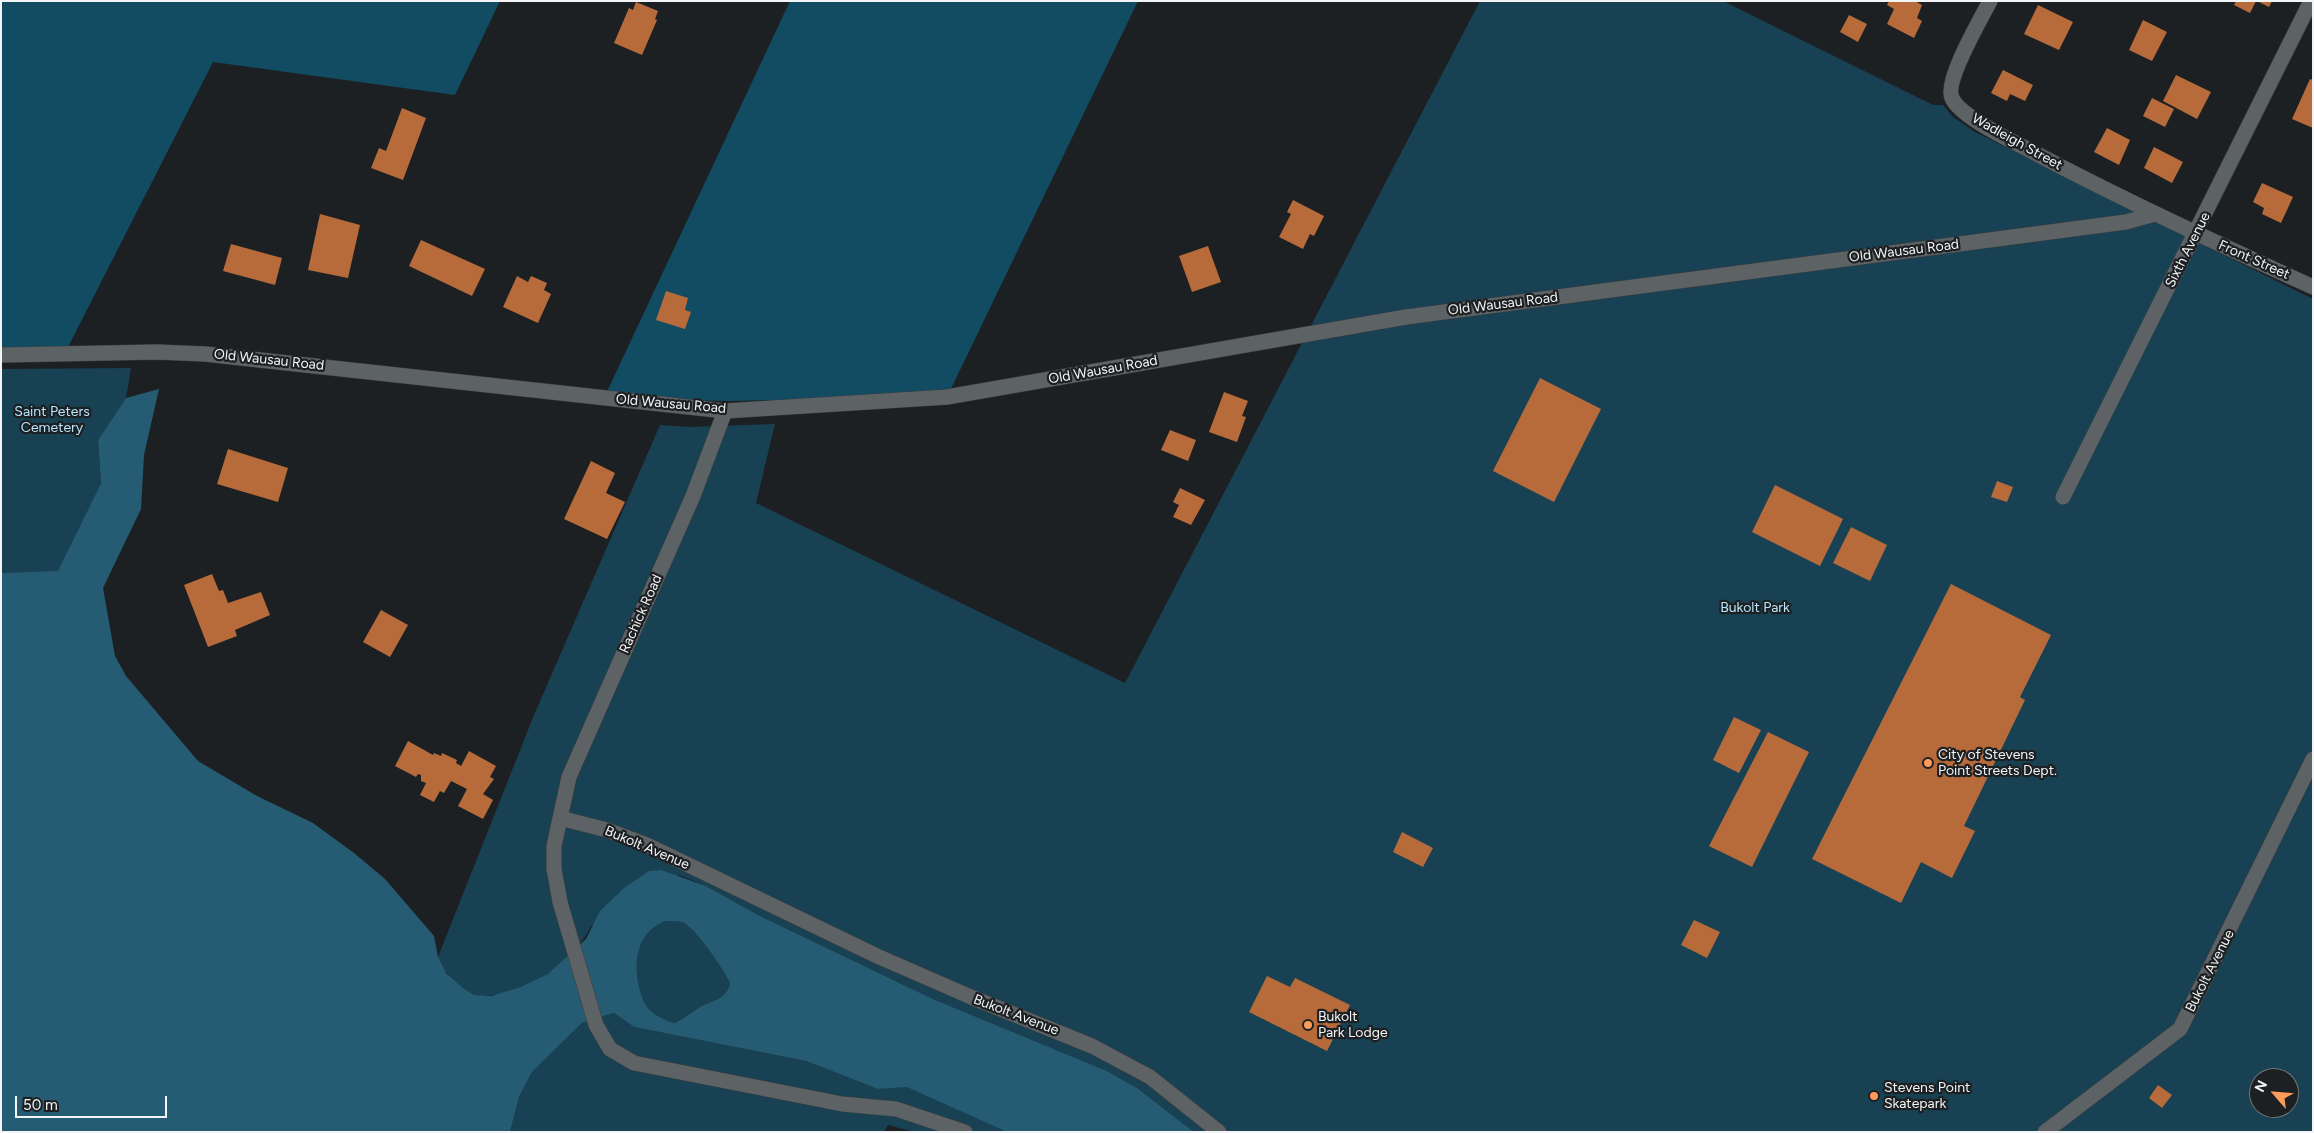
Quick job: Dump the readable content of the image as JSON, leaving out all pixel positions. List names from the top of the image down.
{
  "streets": {
    "street": [
      "Wadleigh Street",
      "Sixth Avenue",
      "Old Wausau Road",
      "Front Street",
      "Rachick Road",
      "Bukolt Avenue"
    ]
  },
  "crossings": [
    ["Wadleigh Street", "Old Wausau Road"],
    ["Sixth Avenue", "Front Street"],
    ["Old Wausau Road", "Rachick Road"],
    ["Rachick Road", "Bukolt Avenue"]
  ],
  "parks": ["Saint Peters Cemetery", "Bukolt Park"],
  "places": ["City of Stevens Point Streets Dept.", "Bukolt Park Lodge", "Stevens Point Skatepark"],
  "scale_bar": "50 m",
  "north": "top left"
}
